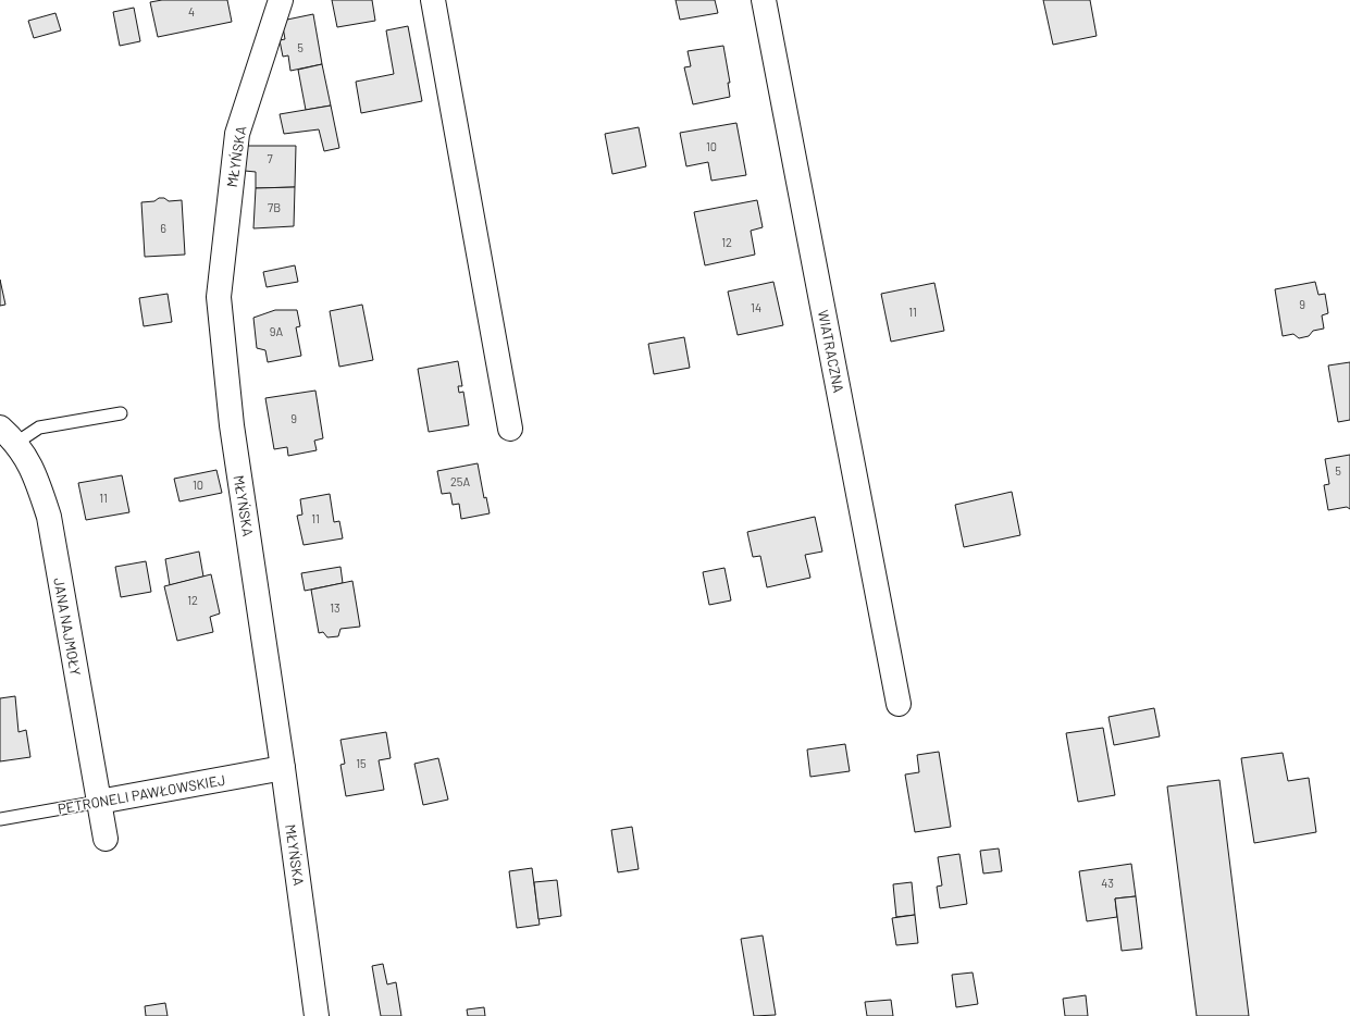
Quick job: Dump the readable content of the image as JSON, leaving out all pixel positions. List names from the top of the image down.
{
  "streets": {
    "street": [
      "MŁYŃSKA",
      "WIATRACZNA",
      "JANA NAJMOŁY",
      "PETRONELI PAWŁOWSKIEJ"
    ]
  },
  "crossings": [
    ["MŁYŃSKA", "PETRONELI PAWŁOWSKIEJ"],
    ["JANA NAJMOŁY", "PETRONELI PAWŁOWSKIEJ"]
  ],
  "house_numbers": [
    "4",
    "5",
    "10",
    "7",
    "7B",
    "6",
    "12",
    "9",
    "14",
    "11",
    "9A",
    "9",
    "5",
    "25A",
    "10",
    "11",
    "11",
    "12",
    "13",
    "15",
    "43"
  ]
}
